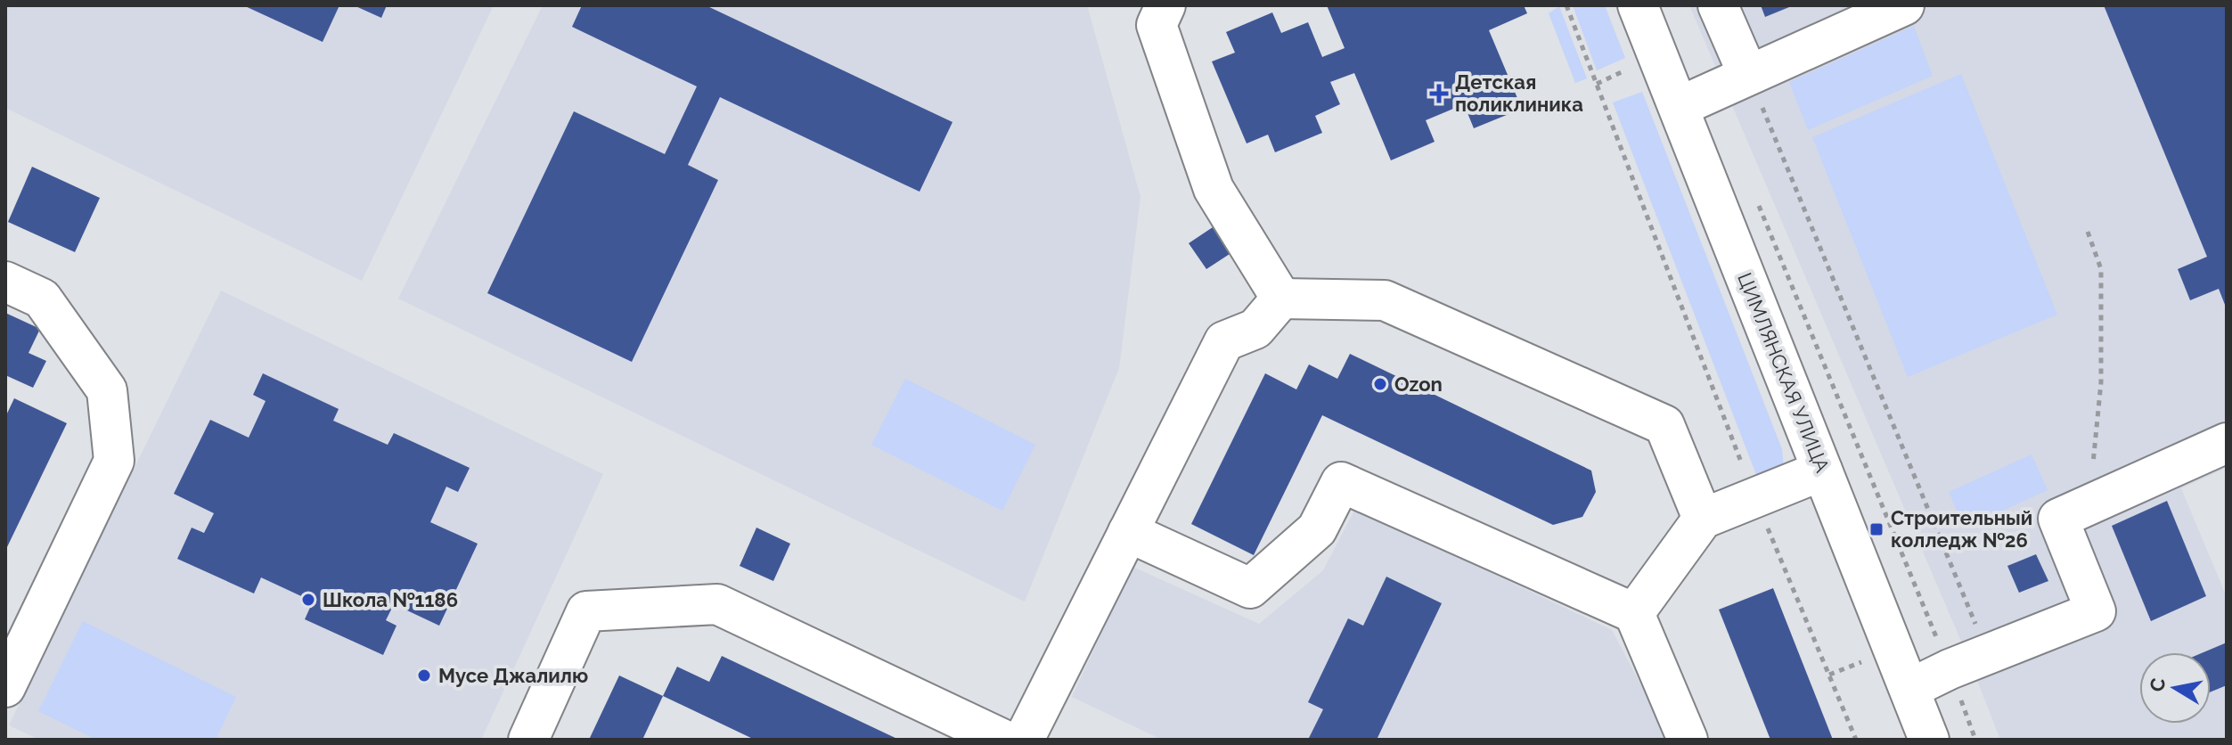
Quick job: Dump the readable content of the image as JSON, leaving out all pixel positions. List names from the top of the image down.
{
  "streets": {
    "street": ["ЦИМЛЯНСКАЯ УЛИЦА"]
  },
  "places": {
    "health": ["Детская поликлиника"],
    "other": ["Ozon", "Школа №1186", "Мусе Джалилю"],
    "transit": ["Строительный колледж №26"]
  },
  "north": "left"
}
